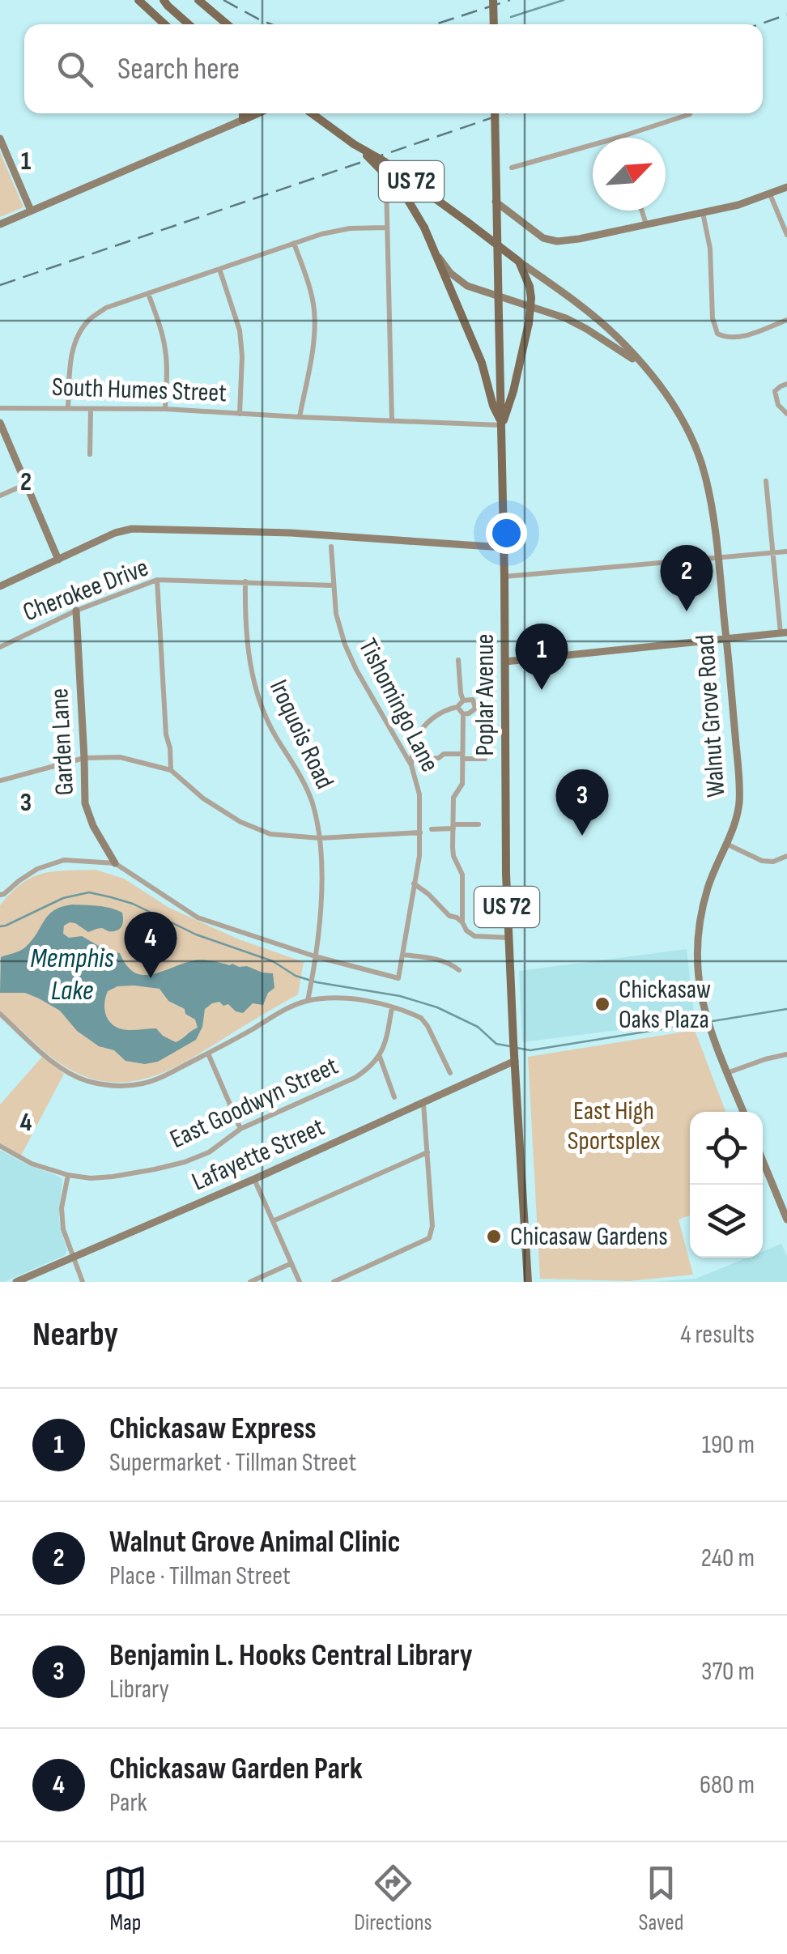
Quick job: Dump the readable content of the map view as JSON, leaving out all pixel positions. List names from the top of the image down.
{
  "streets": {
    "main road": [
      "US 72",
      "Poplar Avenue",
      "Walnut Grove Road",
      "Garden Lane",
      "Lafayette Street"
    ],
    "street": [
      "South Humes Street",
      "Cherokee Drive",
      "Tishomingo Lane",
      "Iroquois Road",
      "East Goodwyn Street"
    ]
  },
  "crossings": [
    ["US 72", "South Humes Street"],
    ["US 72", "Poplar Avenue"],
    ["US 72", "Walnut Grove Road"],
    ["South Humes Street", "Poplar Avenue"],
    ["Cherokee Drive", "Tishomingo Lane"],
    ["Cherokee Drive", "Iroquois Road"],
    ["Cherokee Drive", "Garden Lane"],
    ["Poplar Avenue", "Lafayette Street"],
    ["Tishomingo Lane", "Iroquois Road"]
  ],
  "water": ["Memphis Lake"],
  "parks": ["East High Sportsplex"],
  "places": ["Chickasaw Oaks Plaza", "Chicasaw Gardens"],
  "north": "top right",
  "page": {
    "search": "Search here",
    "pins": [
      "2",
      "1",
      "3",
      "4"
    ],
    "heading": ["Nearby", "4 results"],
    "list": [
      {
        "mark": "1",
        "name": "Chickasaw Express",
        "note": "Supermarket · Tillman Street",
        "value": "190 m"
      },
      {
        "mark": "2",
        "name": "Walnut Grove Animal Clinic",
        "note": "Place · Tillman Street",
        "value": "240 m"
      },
      {
        "mark": "3",
        "name": "Benjamin L. Hooks Central Library",
        "note": "Library",
        "value": "370 m"
      },
      {
        "mark": "4",
        "name": "Chickasaw Garden Park",
        "note": "Park",
        "value": "680 m"
      }
    ],
    "nav": ["Map", "Directions", "Saved"]
  },
  "grid": {
    "rows": [
      "1",
      "2",
      "3",
      "4"
    ]
  }
}
